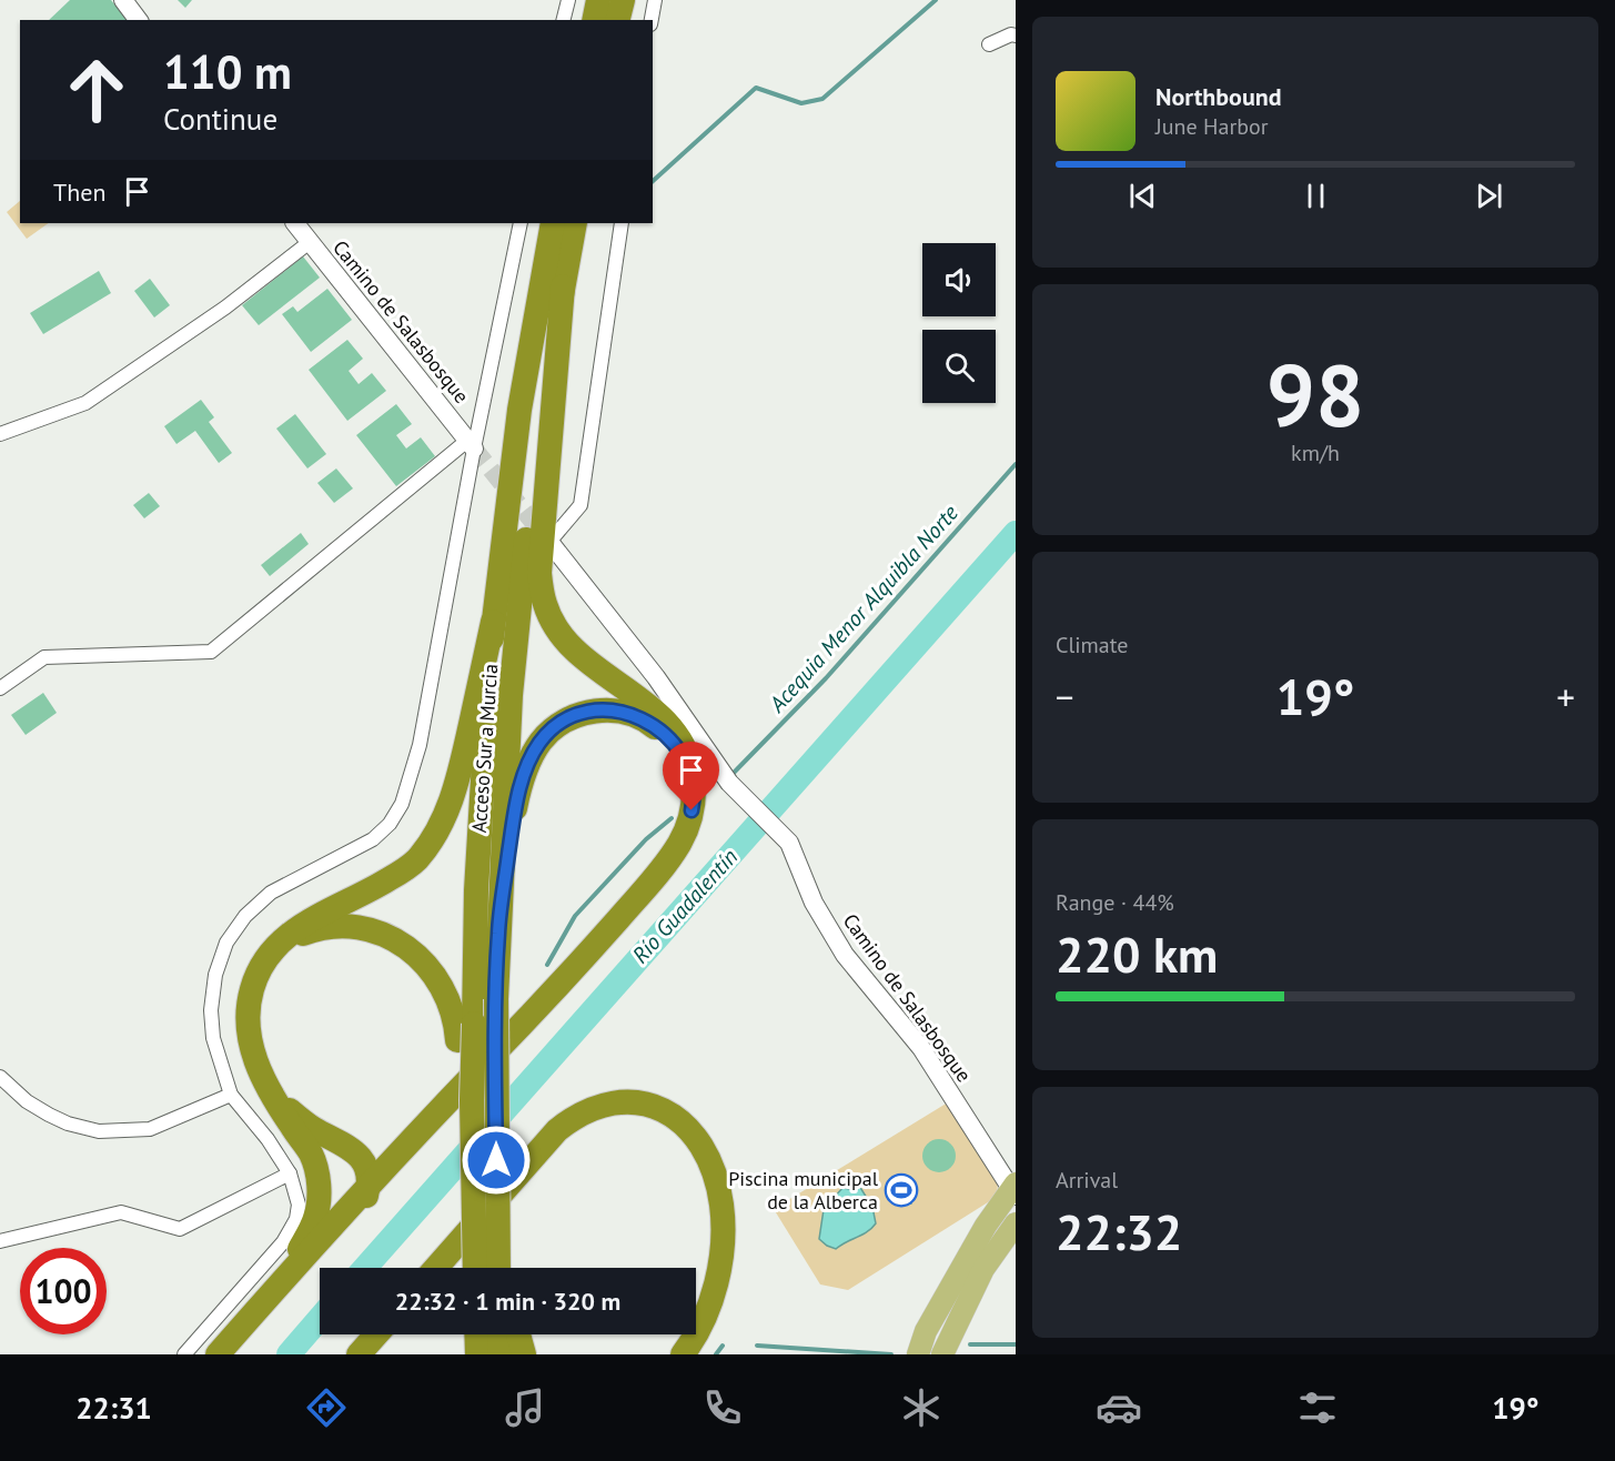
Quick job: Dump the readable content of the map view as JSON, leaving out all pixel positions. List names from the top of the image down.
{
  "streets": {
    "highway": ["Acceso Sur a Murcia"],
    "street": ["Camino de Salasbosque"]
  },
  "water": ["Acequia Menor Alquibla Norte", "Río Guadalentín"],
  "places": {
    "sports": ["Piscina municipal de la Alberca"]
  },
  "page": {
    "turn": ["110 m", "Continue"],
    "song": ["Northbound", "June Harbor"],
    "then": "Then",
    "tile": [
      ["98", "km/h"],
      "Climate",
      ["Range · 44%", "220 km"],
      ["Arrival", "22:32"]
    ],
    "heat": ["−", "19°", "+"],
    "limit": "100",
    "trip": "22:32 · 1 min · 320 m",
    "tabs": ["22:31", "19°"]
  }
}
